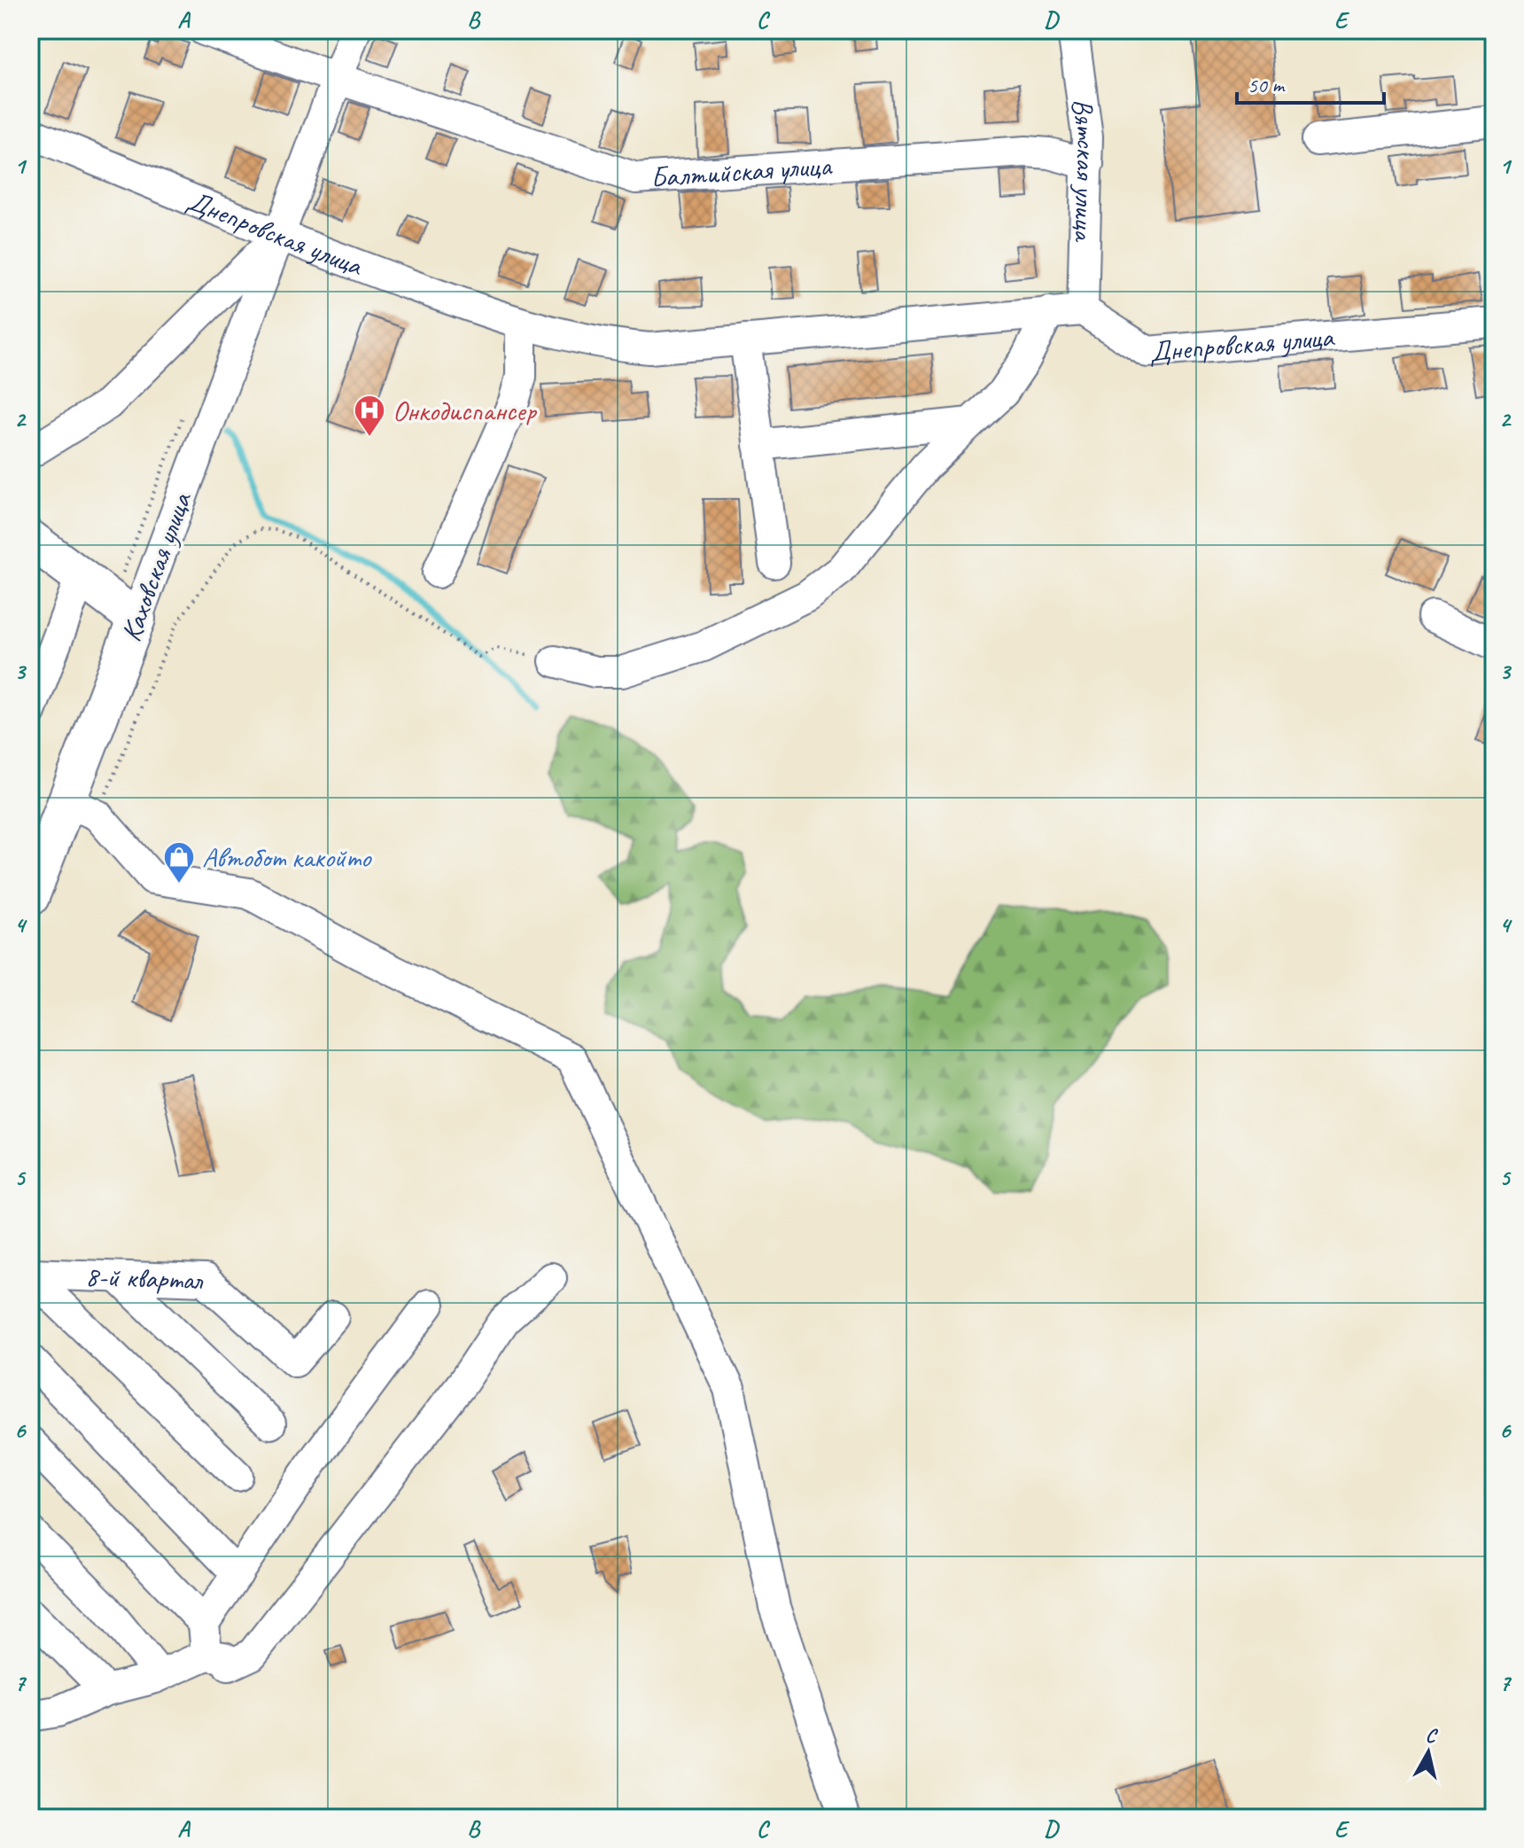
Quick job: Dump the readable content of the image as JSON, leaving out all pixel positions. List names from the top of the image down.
{
  "streets": {
    "main road": ["Каховская улица"],
    "street": [
      "Вятская улица",
      "Балтийская улица",
      "Днепровская улица",
      "8-й квартал"
    ]
  },
  "crossings": [
    ["Вятская улица", "Балтийская улица"],
    ["Вятская улица", "Днепровская улица"],
    ["Балтийская улица", "Каховская улица"],
    ["Днепровская улица", "Каховская улица"]
  ],
  "places": {
    "hospital": ["Онкодиспансер"],
    "shop": ["Автобот какойто"]
  },
  "scale_bar": "50 m",
  "north": "top",
  "grid": {
    "columns": [
      "A",
      "B",
      "C",
      "D",
      "E"
    ],
    "rows": [
      "1",
      "2",
      "3",
      "4",
      "5",
      "6",
      "7"
    ]
  }
}
